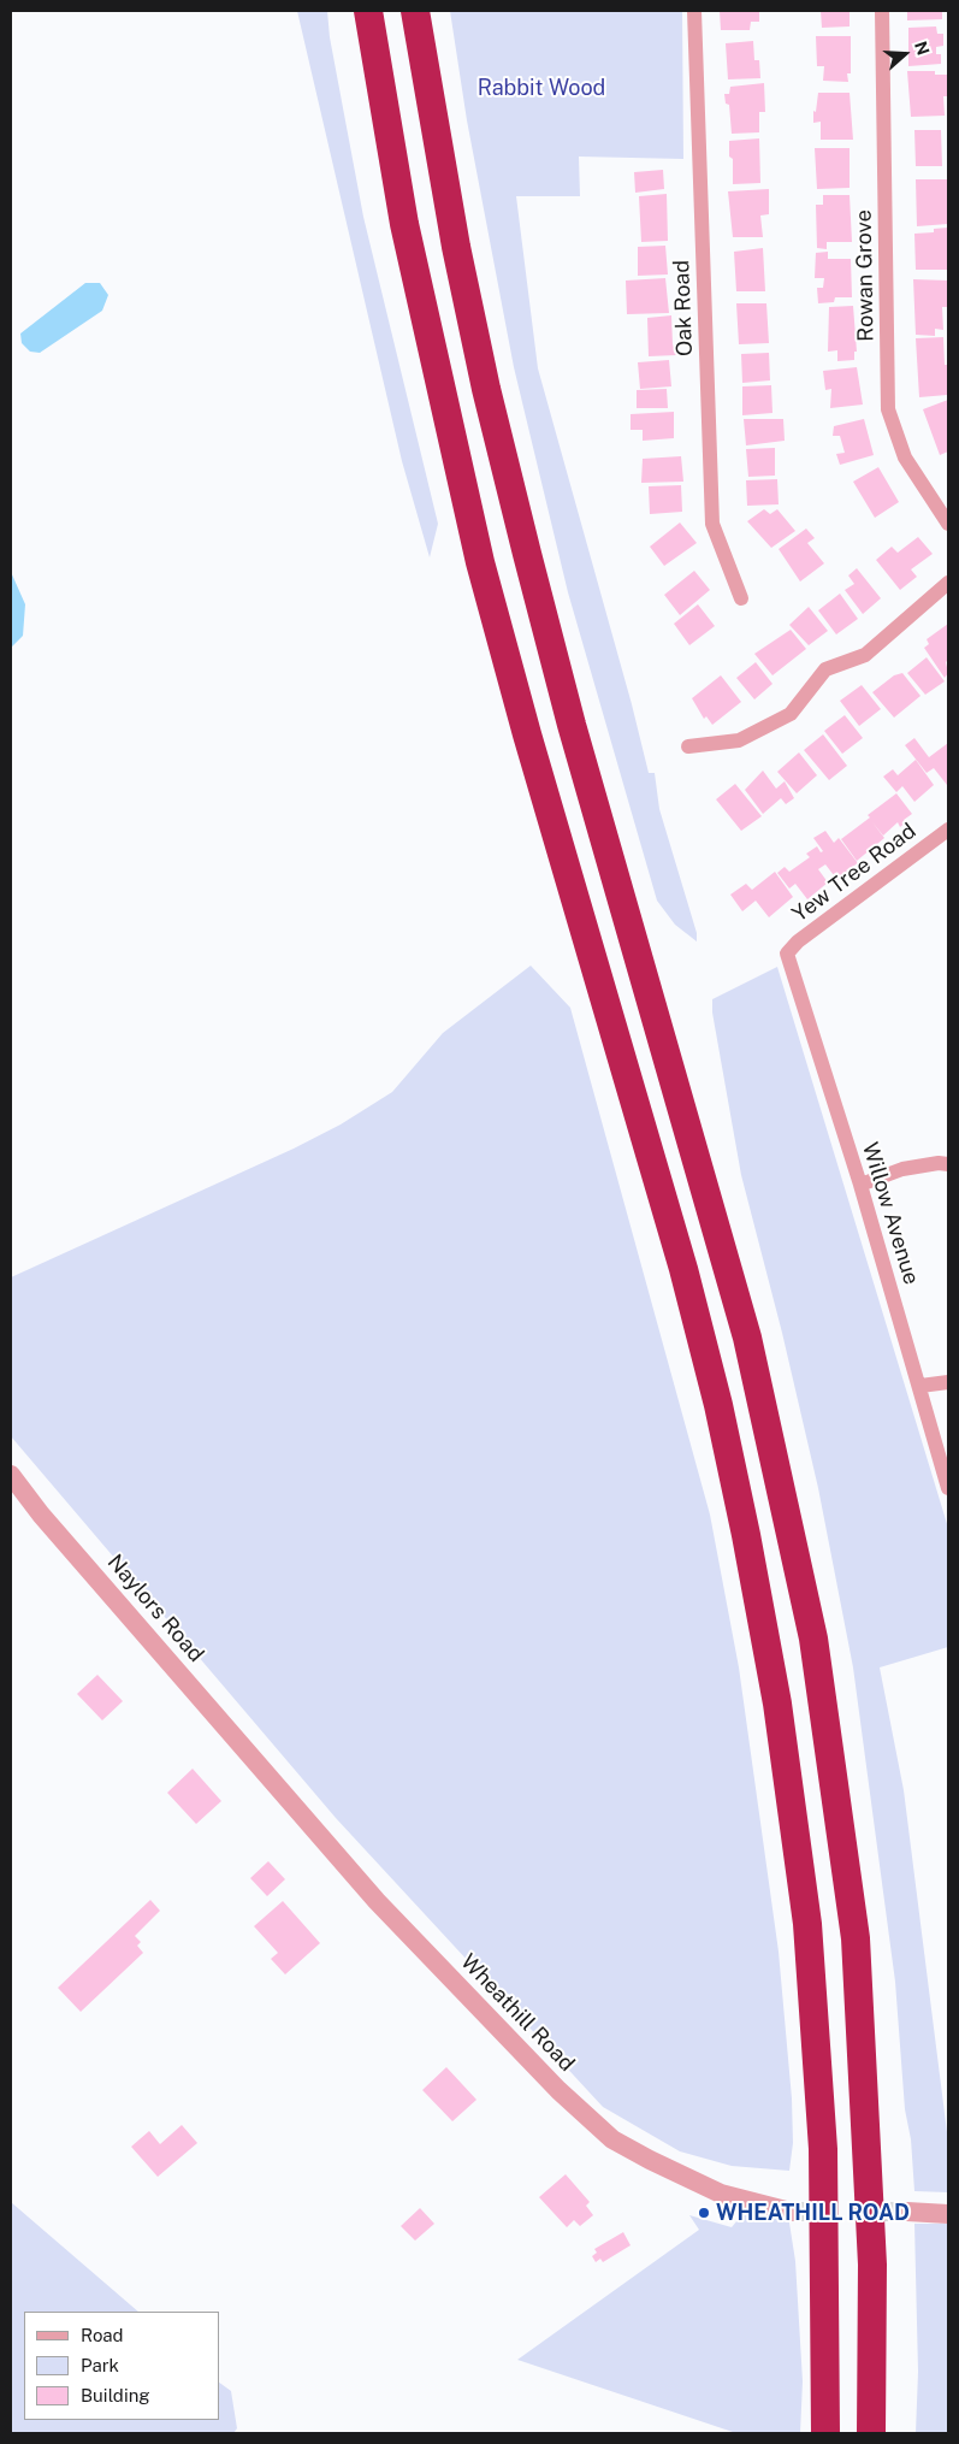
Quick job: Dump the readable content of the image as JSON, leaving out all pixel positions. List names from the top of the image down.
{
  "streets": {
    "street": [
      "Rowan Grove",
      "Oak Road",
      "Yew Tree Road",
      "Willow Avenue",
      "Naylors Road",
      "Wheathill Road"
    ]
  },
  "crossings": [
    ["Yew Tree Road", "Willow Avenue"],
    ["Naylors Road", "Wheathill Road"]
  ],
  "parks": ["Rabbit Wood"],
  "places": ["WHEATHILL ROAD"],
  "legend": ["Road", "Park", "Building"],
  "north": "right"
}
